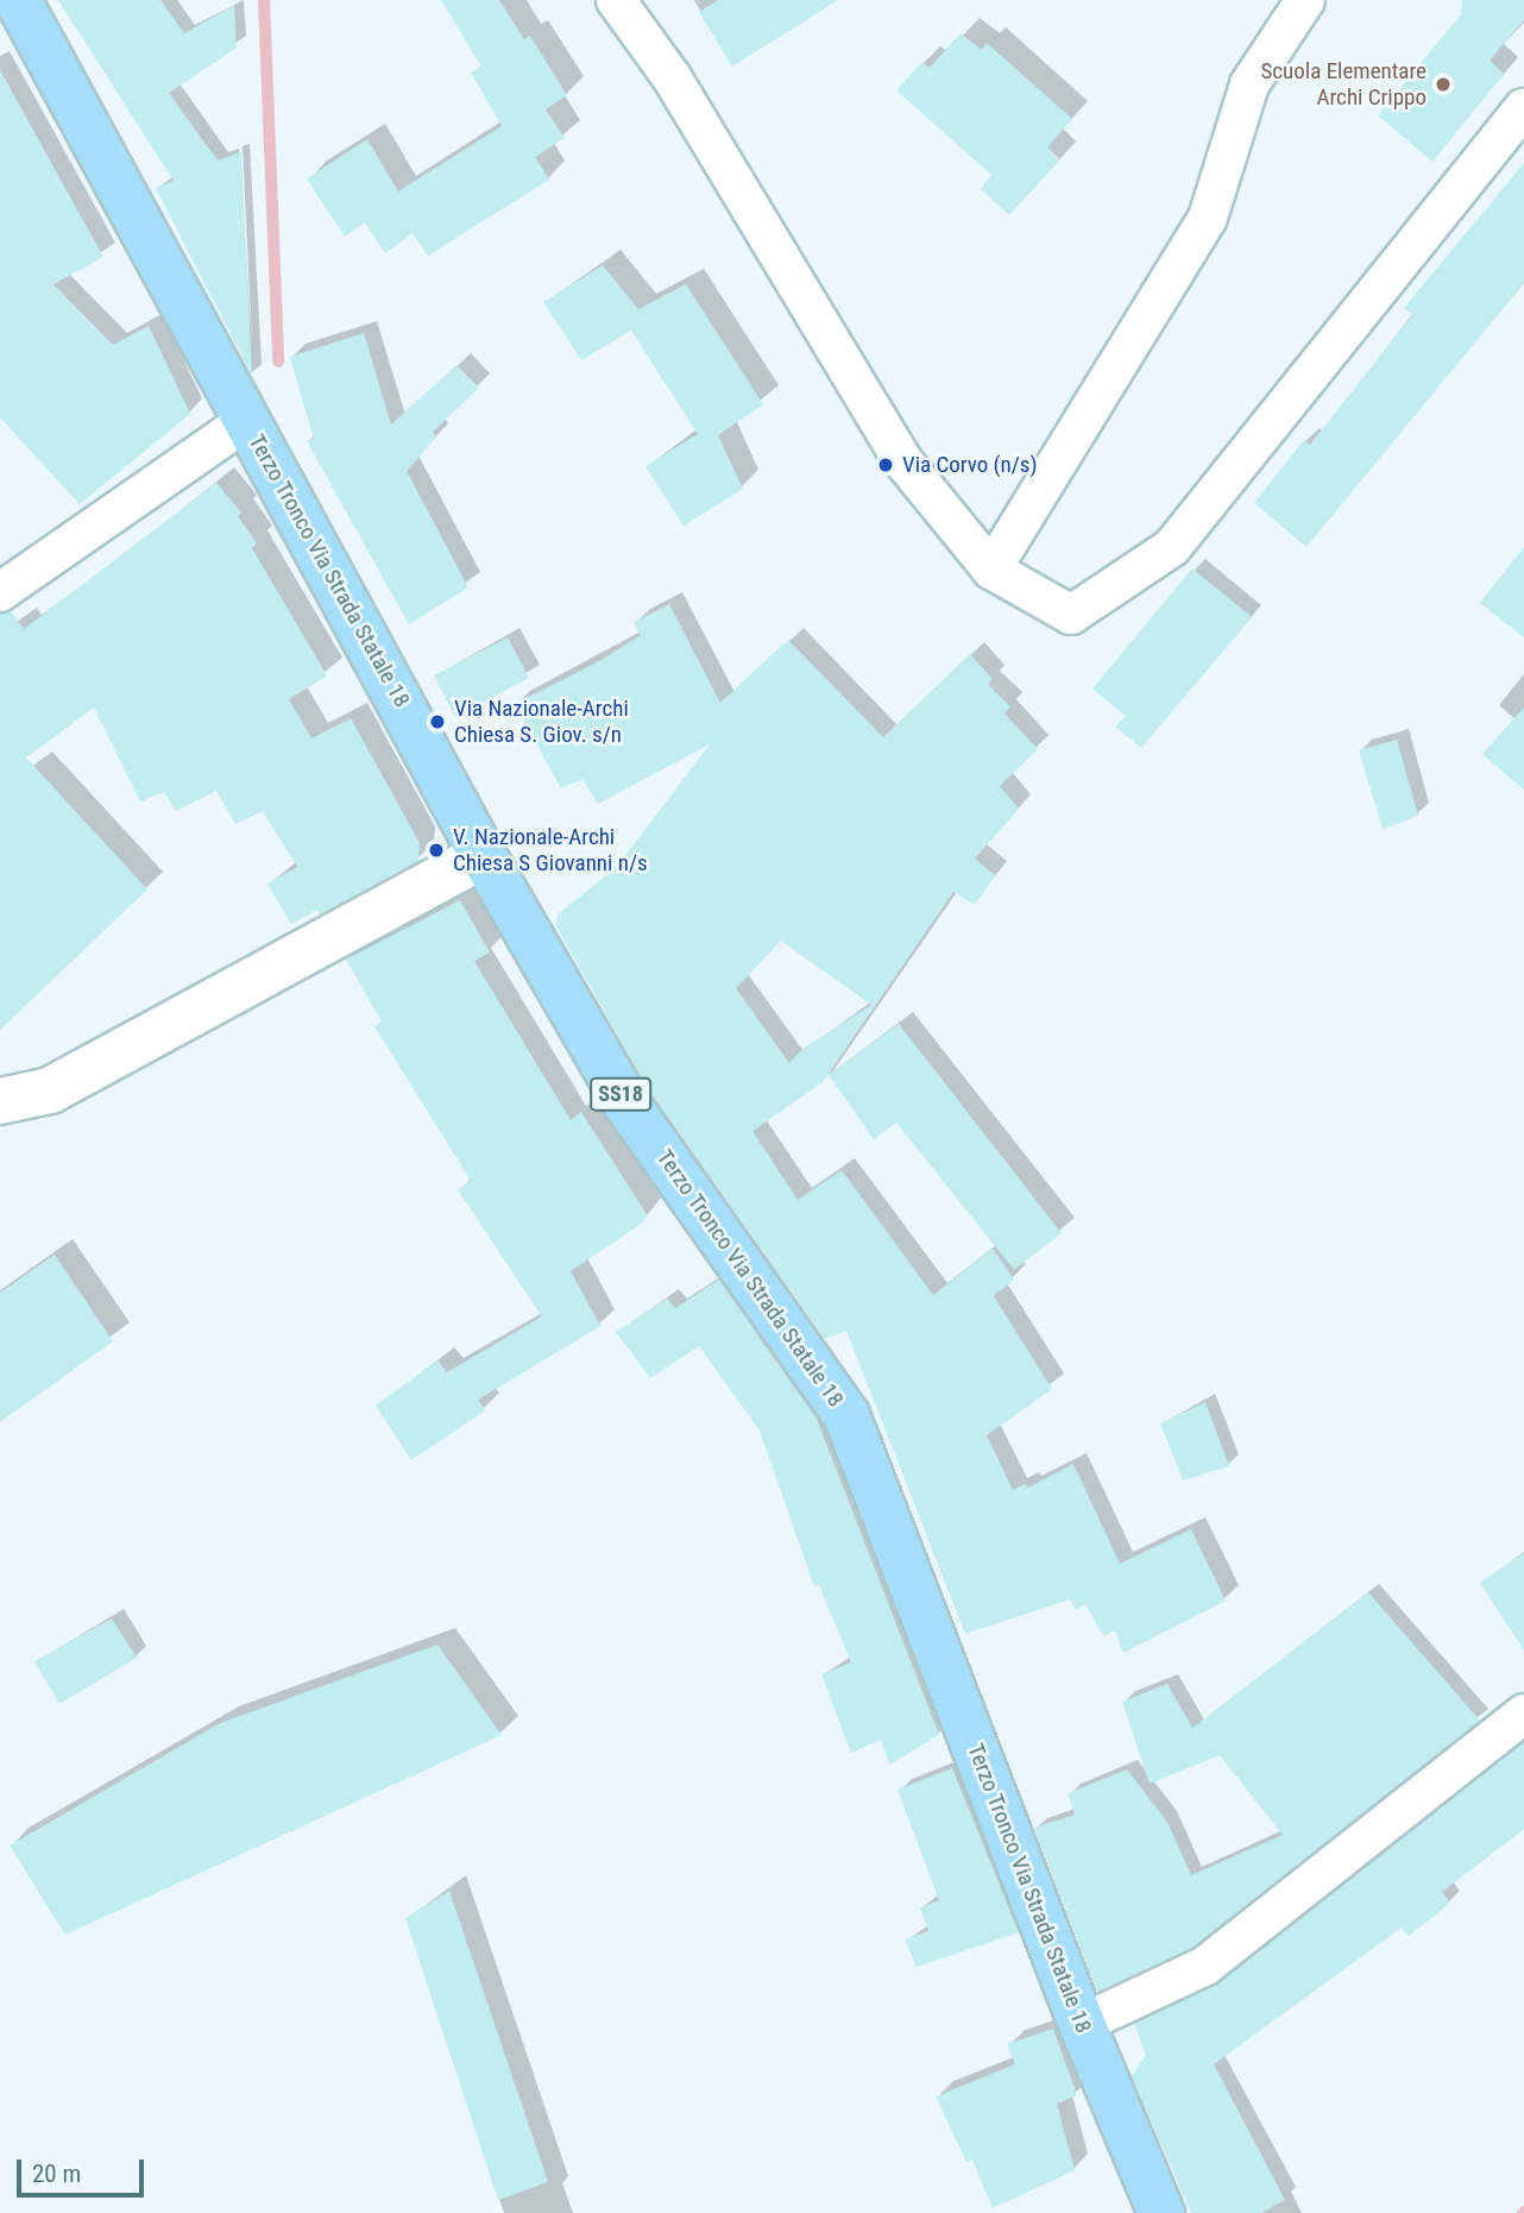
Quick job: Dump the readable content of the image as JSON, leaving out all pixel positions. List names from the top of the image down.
{
  "streets": {
    "main road": ["Terzo Tronco Via Strada Statale 18", "SS18"]
  },
  "places": [
    "Scuola Elementare Archi Crippo",
    "Via Corvo (n/s)",
    "Via Nazionale-Archi Chiesa S. Giov. s/n",
    "V. Nazionale-Archi Chiesa S Giovanni n/s"
  ],
  "scale_bar": "20 m"
}
